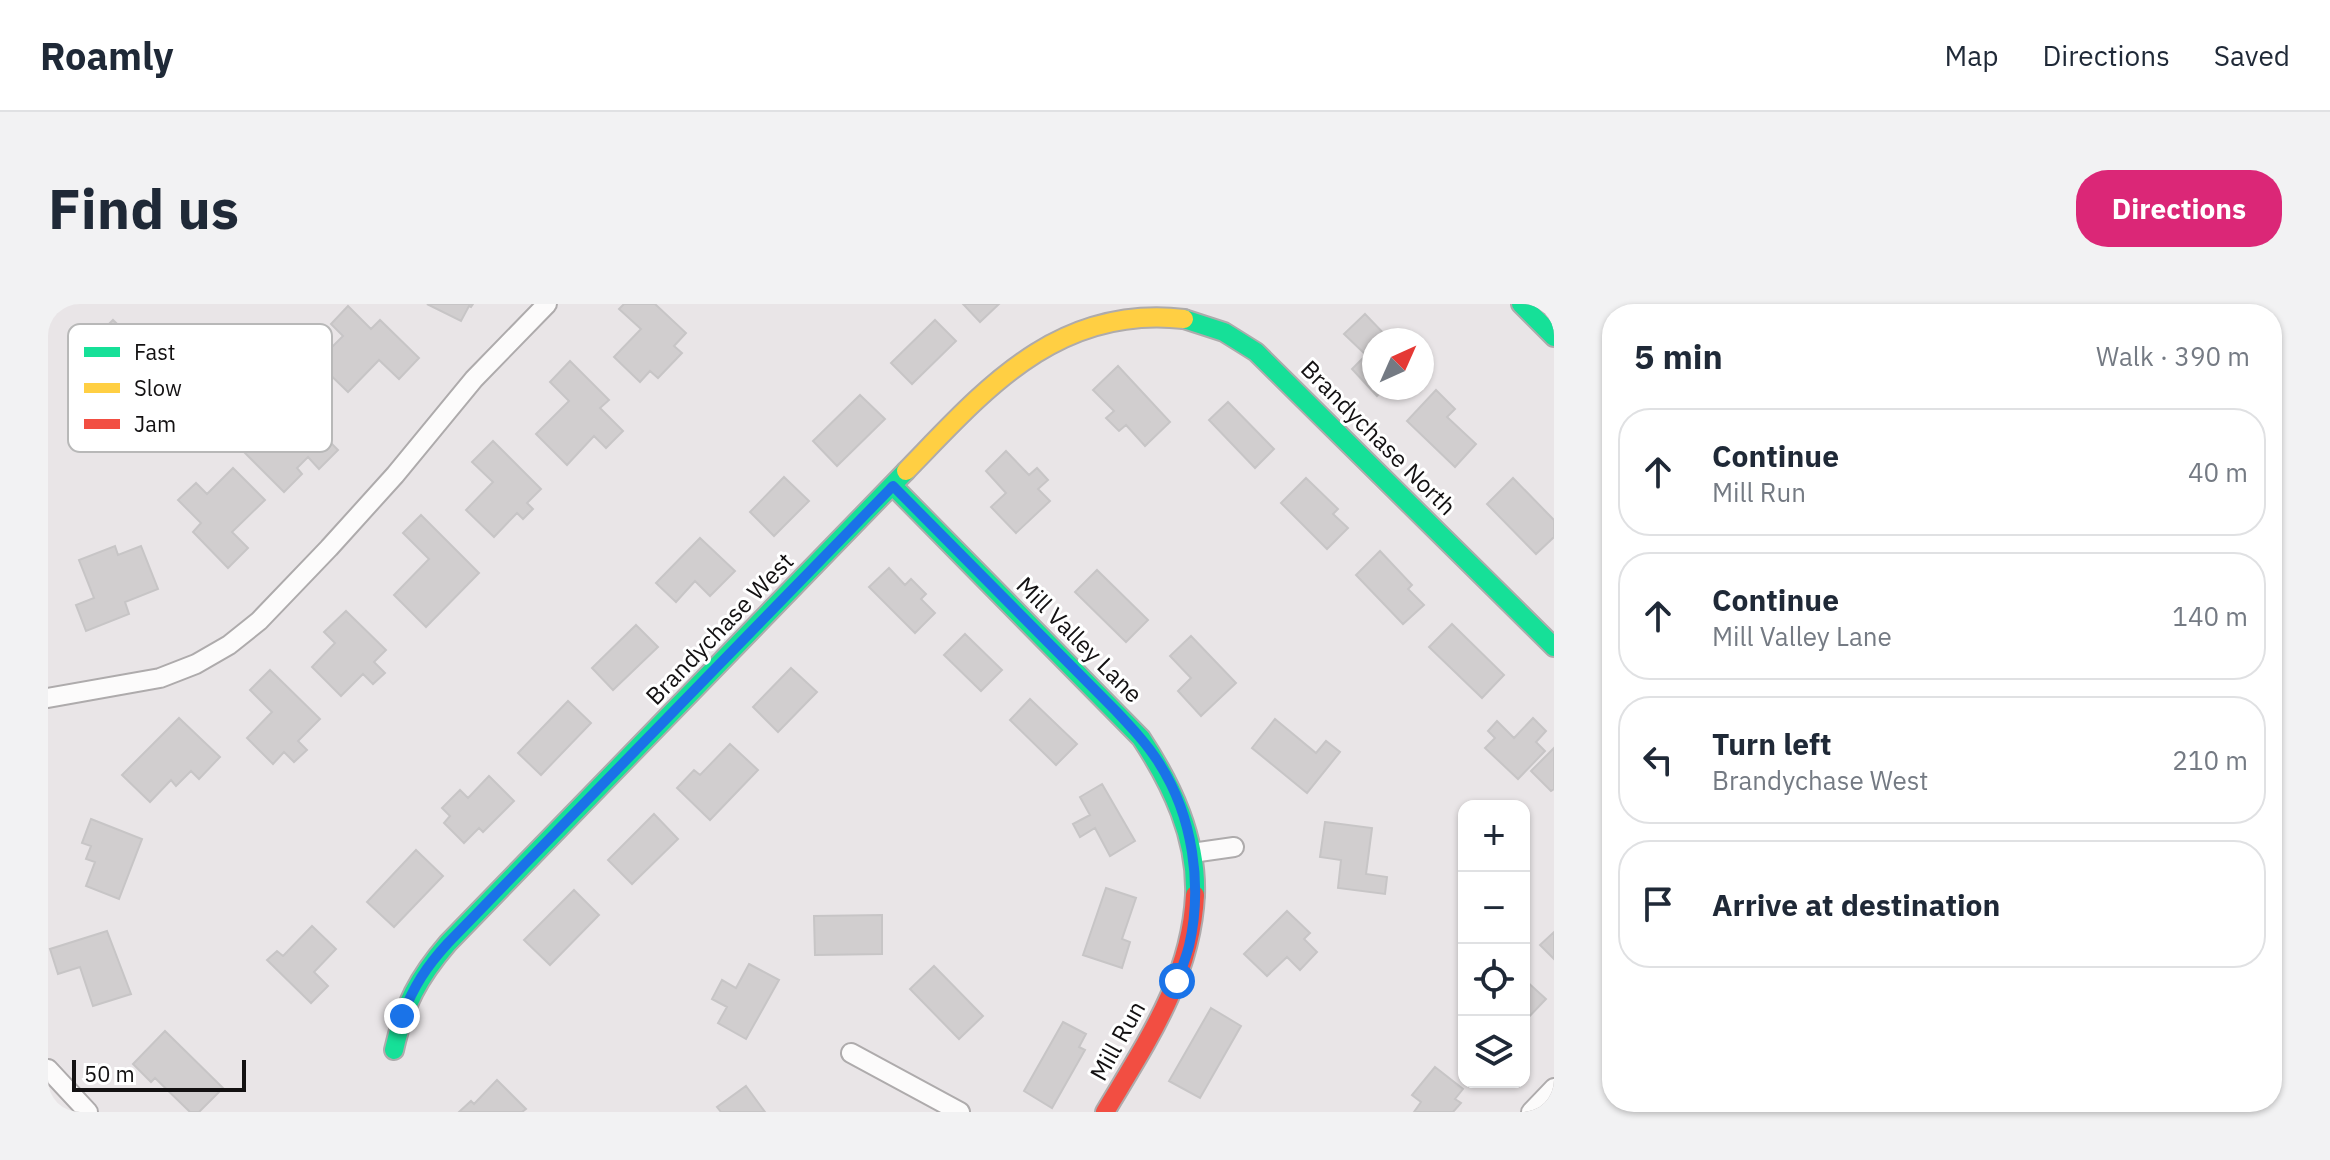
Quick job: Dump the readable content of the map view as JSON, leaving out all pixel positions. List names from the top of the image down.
{
  "streets": {
    "street": [
      "Brandychase North",
      "Brandychase West",
      "Mill Valley Lane",
      "Mill Run"
    ]
  },
  "crossings": [
    ["Brandychase North", "Brandychase West"],
    ["Brandychase West", "Mill Valley Lane"],
    ["Mill Valley Lane", "Mill Run"]
  ],
  "legend": ["Fast", "Slow", "Jam"],
  "scale_bar": "50 m",
  "north": "top right",
  "page": {
    "header": "Roamly",
    "nav": ["Map", "Directions", "Saved"],
    "buttons": "Directions",
    "title": "Find us",
    "heading": ["5 min", "Walk · 390 m"],
    "list": [
      ["Continue", "Mill Run", "40 m"],
      ["Continue", "Mill Valley Lane", "140 m"],
      ["Turn left", "Brandychase West", "210 m"],
      "Arrive at destination"
    ],
    "map_buttons": ["+", "−"],
    "scale": "50 m"
  }
}
